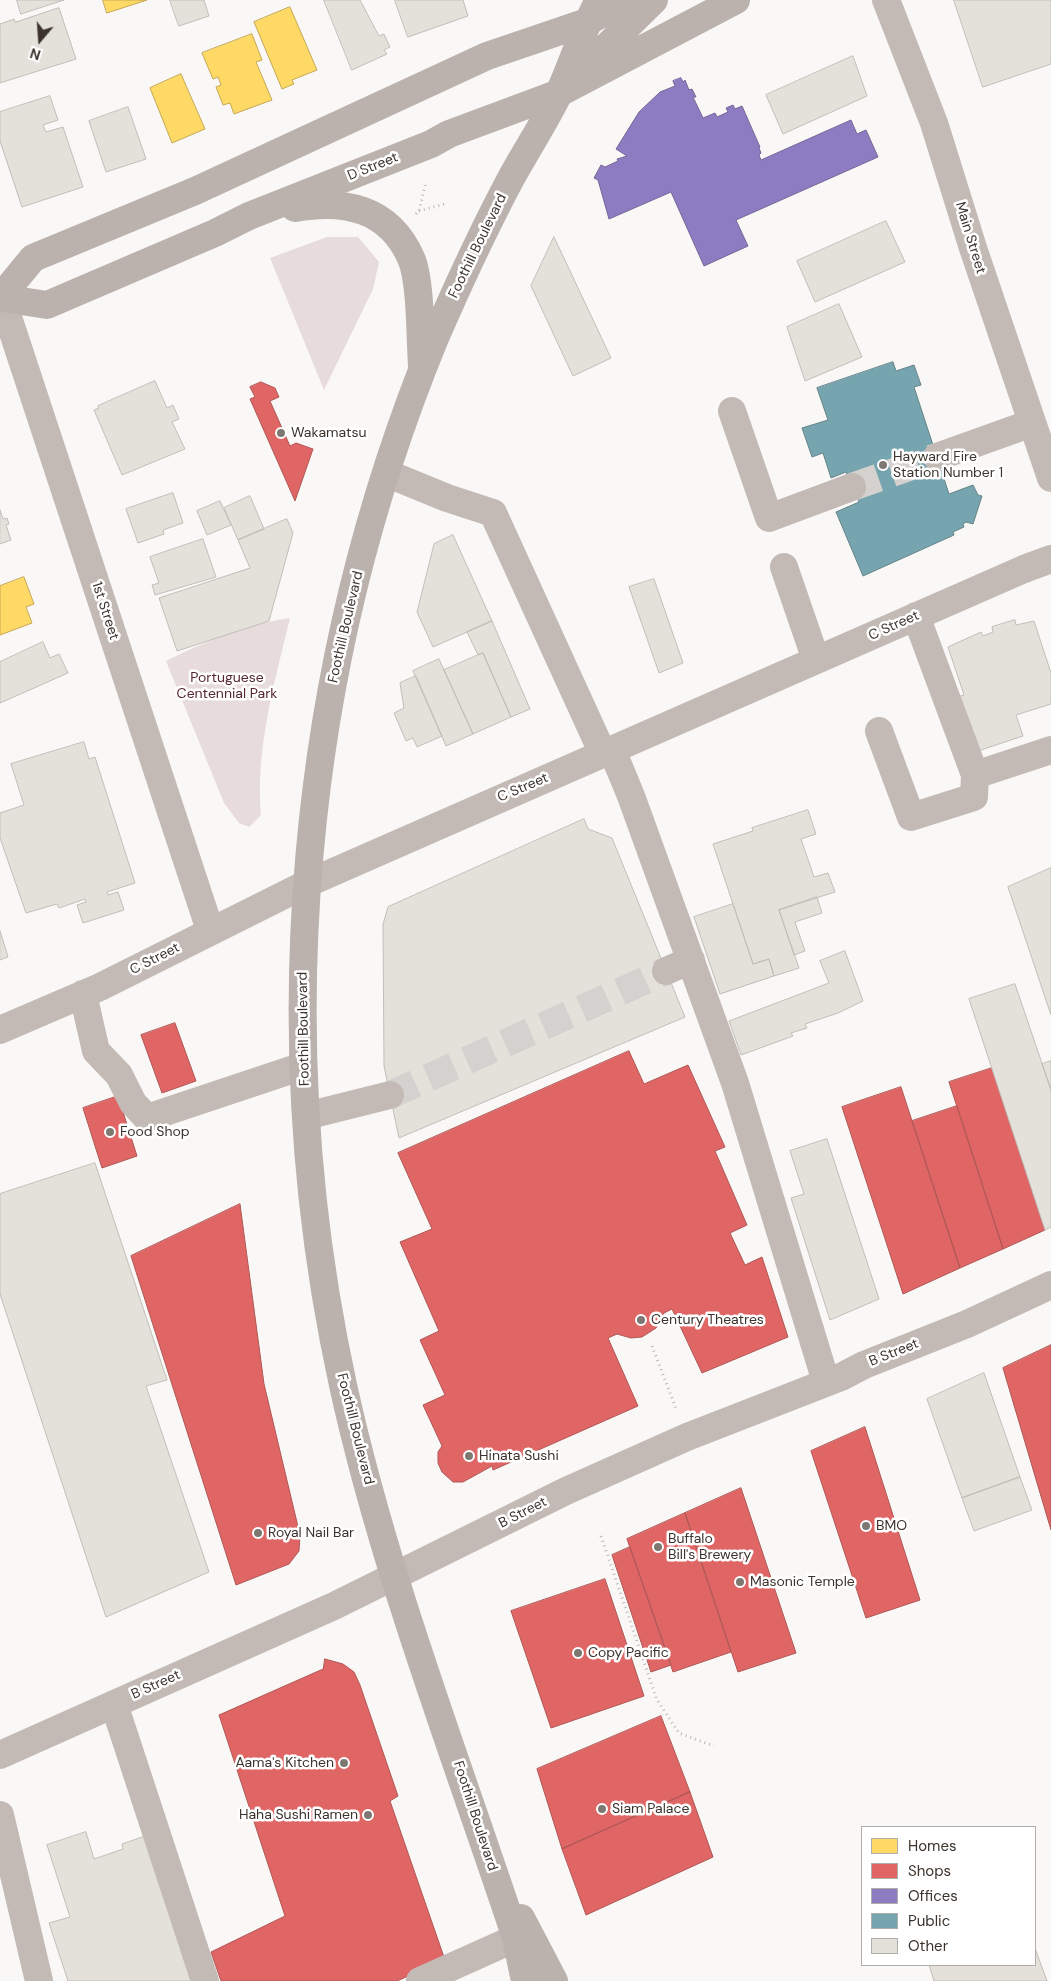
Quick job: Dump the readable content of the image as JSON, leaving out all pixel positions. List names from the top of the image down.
{
  "streets": {
    "main road": ["D Street", "Foothill Boulevard"],
    "street": [
      "Main Street",
      "1st Street",
      "C Street",
      "B Street"
    ]
  },
  "crossings": [
    ["D Street", "Foothill Boulevard"],
    ["D Street", "1st Street"],
    ["Foothill Boulevard", "C Street"],
    ["Foothill Boulevard", "B Street"],
    ["1st Street", "C Street"]
  ],
  "parks": ["Portuguese Centennial Park"],
  "places": [
    "Wakamatsu",
    "Hayward Fire Station Number 1",
    "Food Shop",
    "Century Theatres",
    "Hinata Sushi",
    "BMO",
    "Royal Nail Bar",
    "Buffalo Bill's Brewery",
    "Masonic Temple",
    "Copy Pacific",
    "Aama's Kitchen",
    "Siam Palace",
    "Haha Sushi Ramen"
  ],
  "legend": [
    "Homes",
    "Shops",
    "Offices",
    "Public",
    "Other"
  ],
  "north": "bottom"
}
